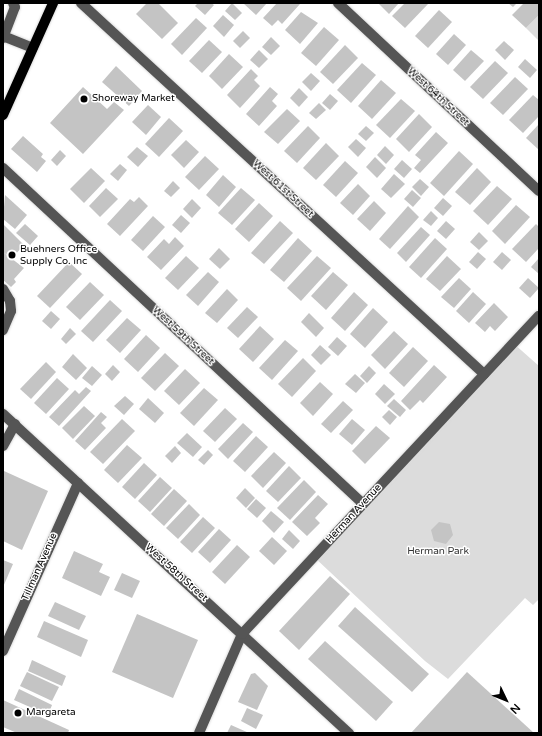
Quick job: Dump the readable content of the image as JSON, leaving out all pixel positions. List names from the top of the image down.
{
  "streets": {
    "street": [
      "West 64th Street",
      "West 61st Street",
      "West 59th Street",
      "Herman Avenue",
      "Tillman Avenue",
      "West 58th Street"
    ]
  },
  "crossings": [
    ["West 61st Street", "Herman Avenue"],
    ["West 59th Street", "Herman Avenue"],
    ["Herman Avenue", "West 58th Street"],
    ["Tillman Avenue", "West 58th Street"]
  ],
  "parks": ["Herman Park"],
  "places": ["Shoreway Market", "Buehners Office Supply Co. Inc", "Margareta"],
  "north": "bottom right"
}
